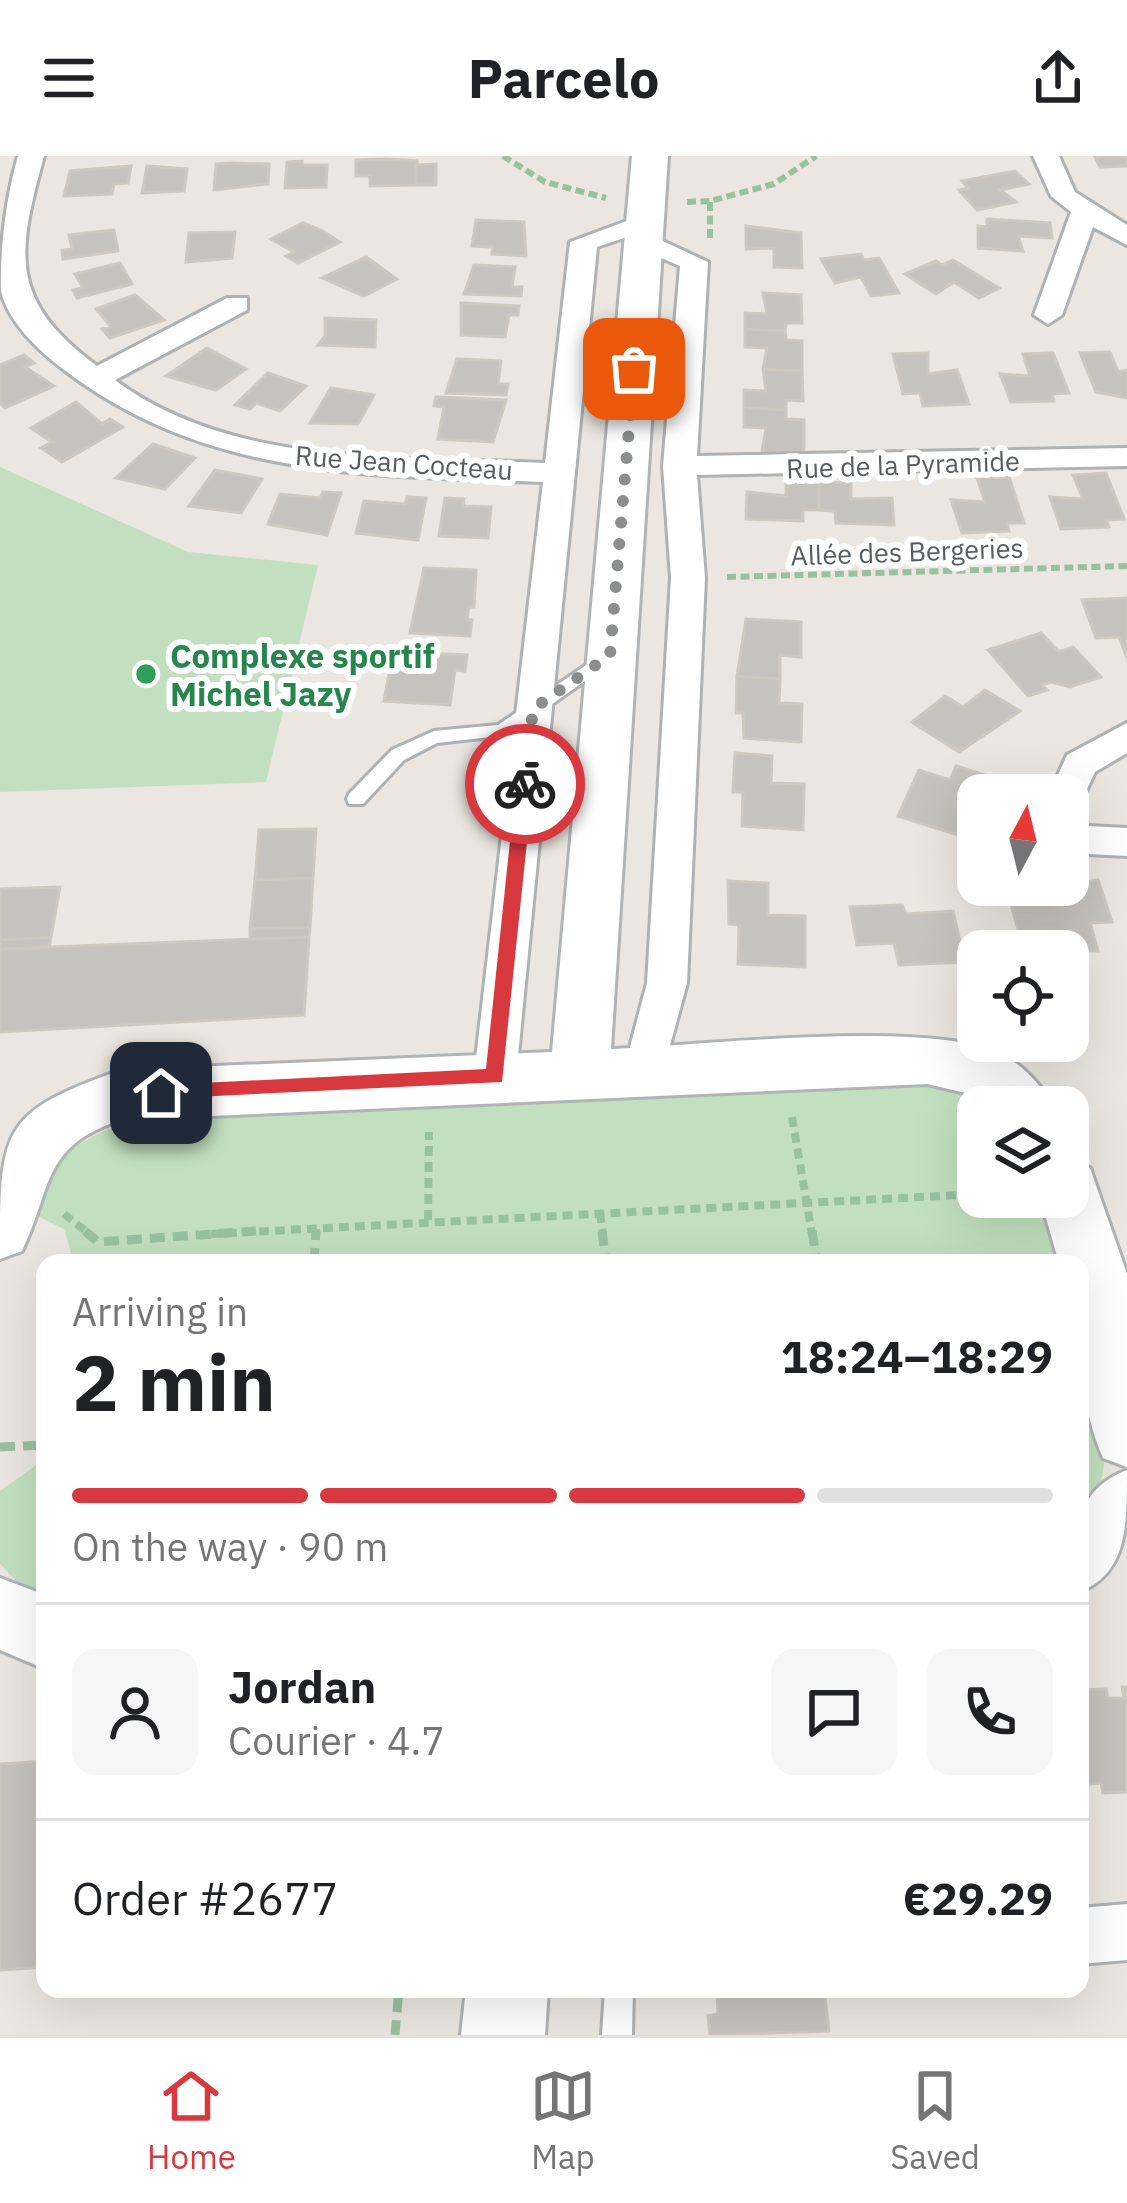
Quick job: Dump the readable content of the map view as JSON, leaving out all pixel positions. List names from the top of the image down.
{
  "streets": {
    "street": ["Rue Jean Cocteau", "Rue de la Pyramide"],
    "path": ["Allée des Bergeries"]
  },
  "places": ["Complexe sportif Michel Jazy"],
  "north": "top",
  "page": {
    "header": "Parcelo",
    "heading": ["2 min", "Arriving in", "18:24–18:29"],
    "panel": [
      "Jordan",
      "Courier · 4.7",
      "Order #2677",
      "€29.29"
    ],
    "bar": "On the way · 90 m",
    "tabs": ["Home", "Map", "Saved"]
  }
}
